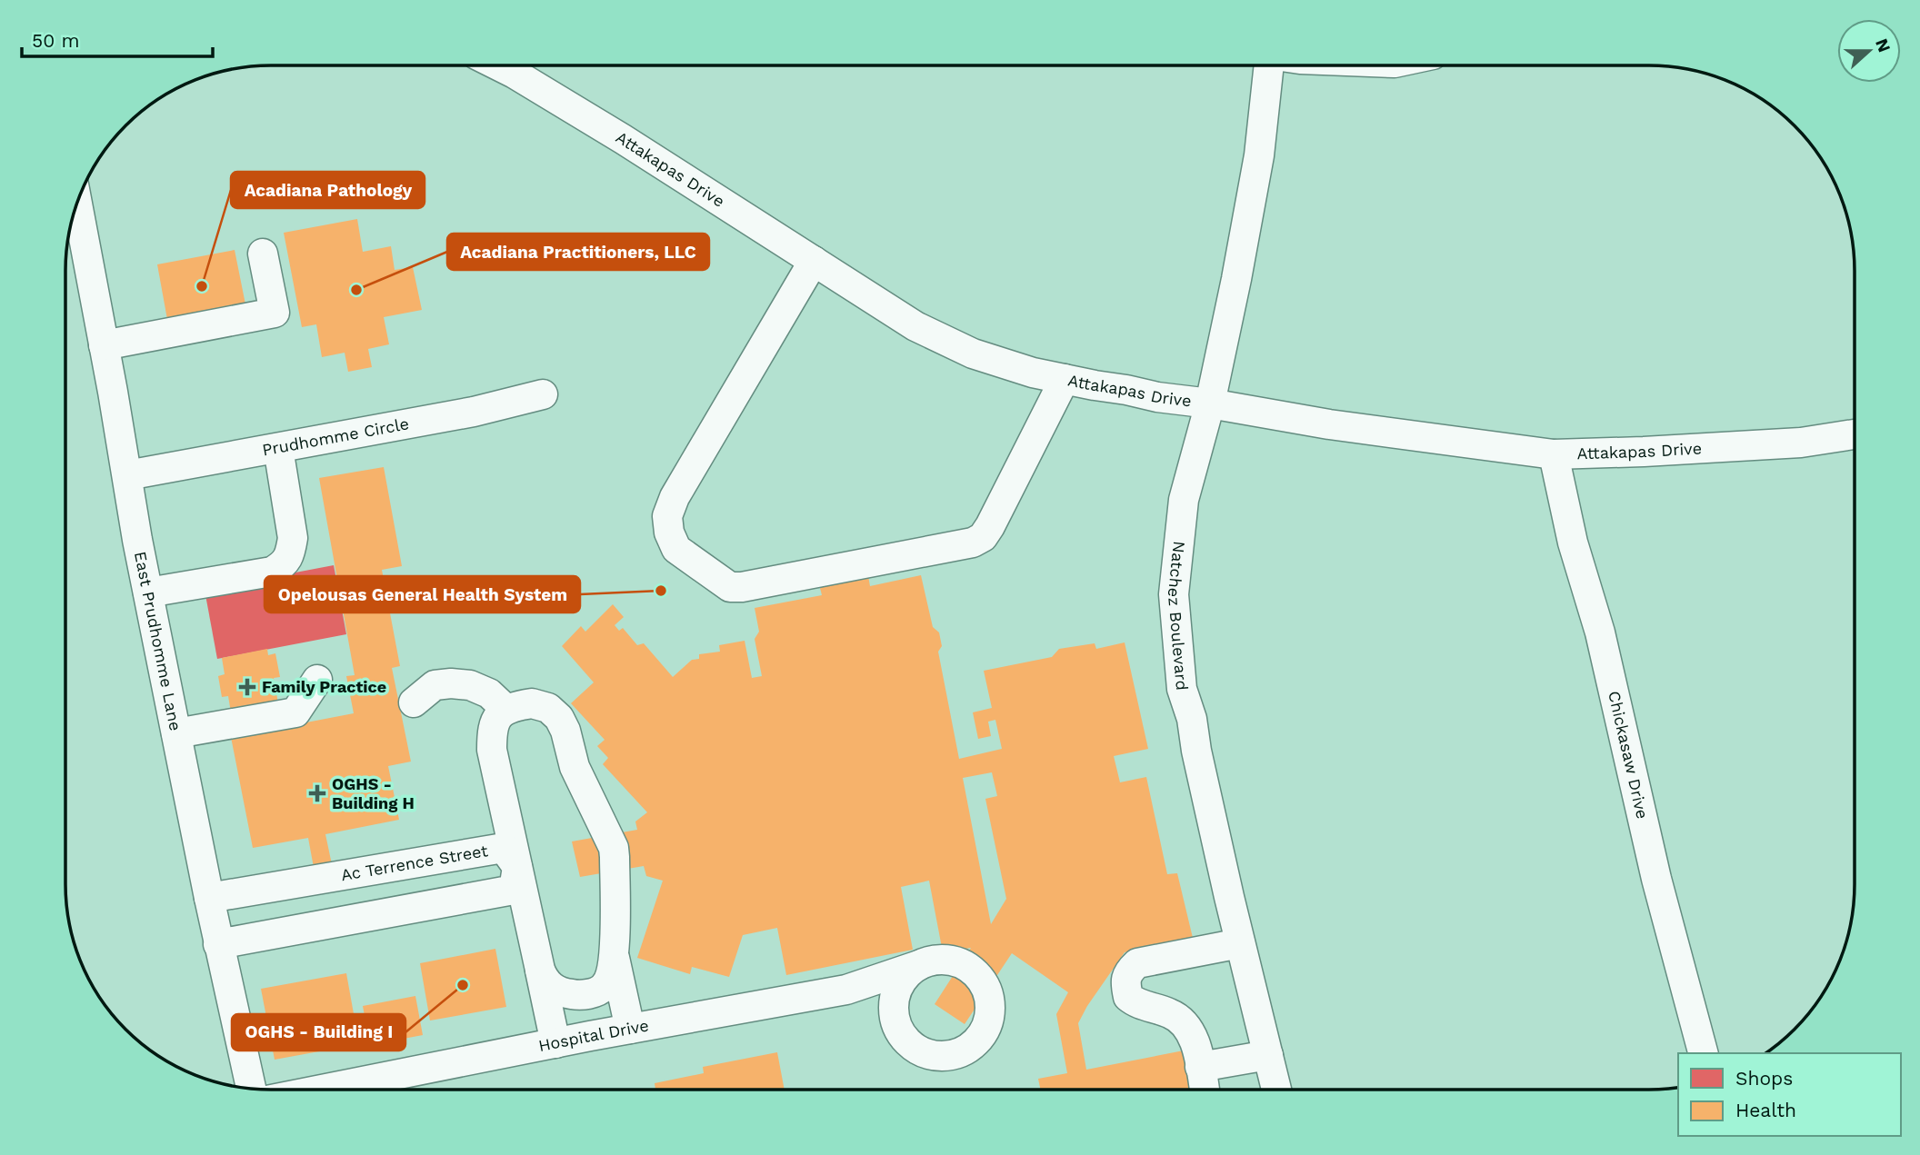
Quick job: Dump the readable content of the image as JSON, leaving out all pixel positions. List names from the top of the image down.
{
  "streets": {
    "street": [
      "Attakapas Drive",
      "Prudhomme Circle",
      "Natchez Boulevard",
      "East Prudhomme Lane",
      "Chickasaw Drive",
      "Ac Terrence Street",
      "Hospital Drive"
    ]
  },
  "crossings": [
    ["Attakapas Drive", "Natchez Boulevard"],
    ["Attakapas Drive", "Chickasaw Drive"],
    ["Prudhomme Circle", "East Prudhomme Lane"],
    ["East Prudhomme Lane", "Ac Terrence Street"]
  ],
  "places": {
    "other": [
      "Acadiana Pathology",
      "Acadiana Practitioners, LLC",
      "Opelousas General Health System",
      "OGHS - Building I"
    ],
    "health": ["Family Practice", "OGHS - Building H"]
  },
  "legend": ["Shops", "Health"],
  "scale_bar": "50 m",
  "north": "right"
}
